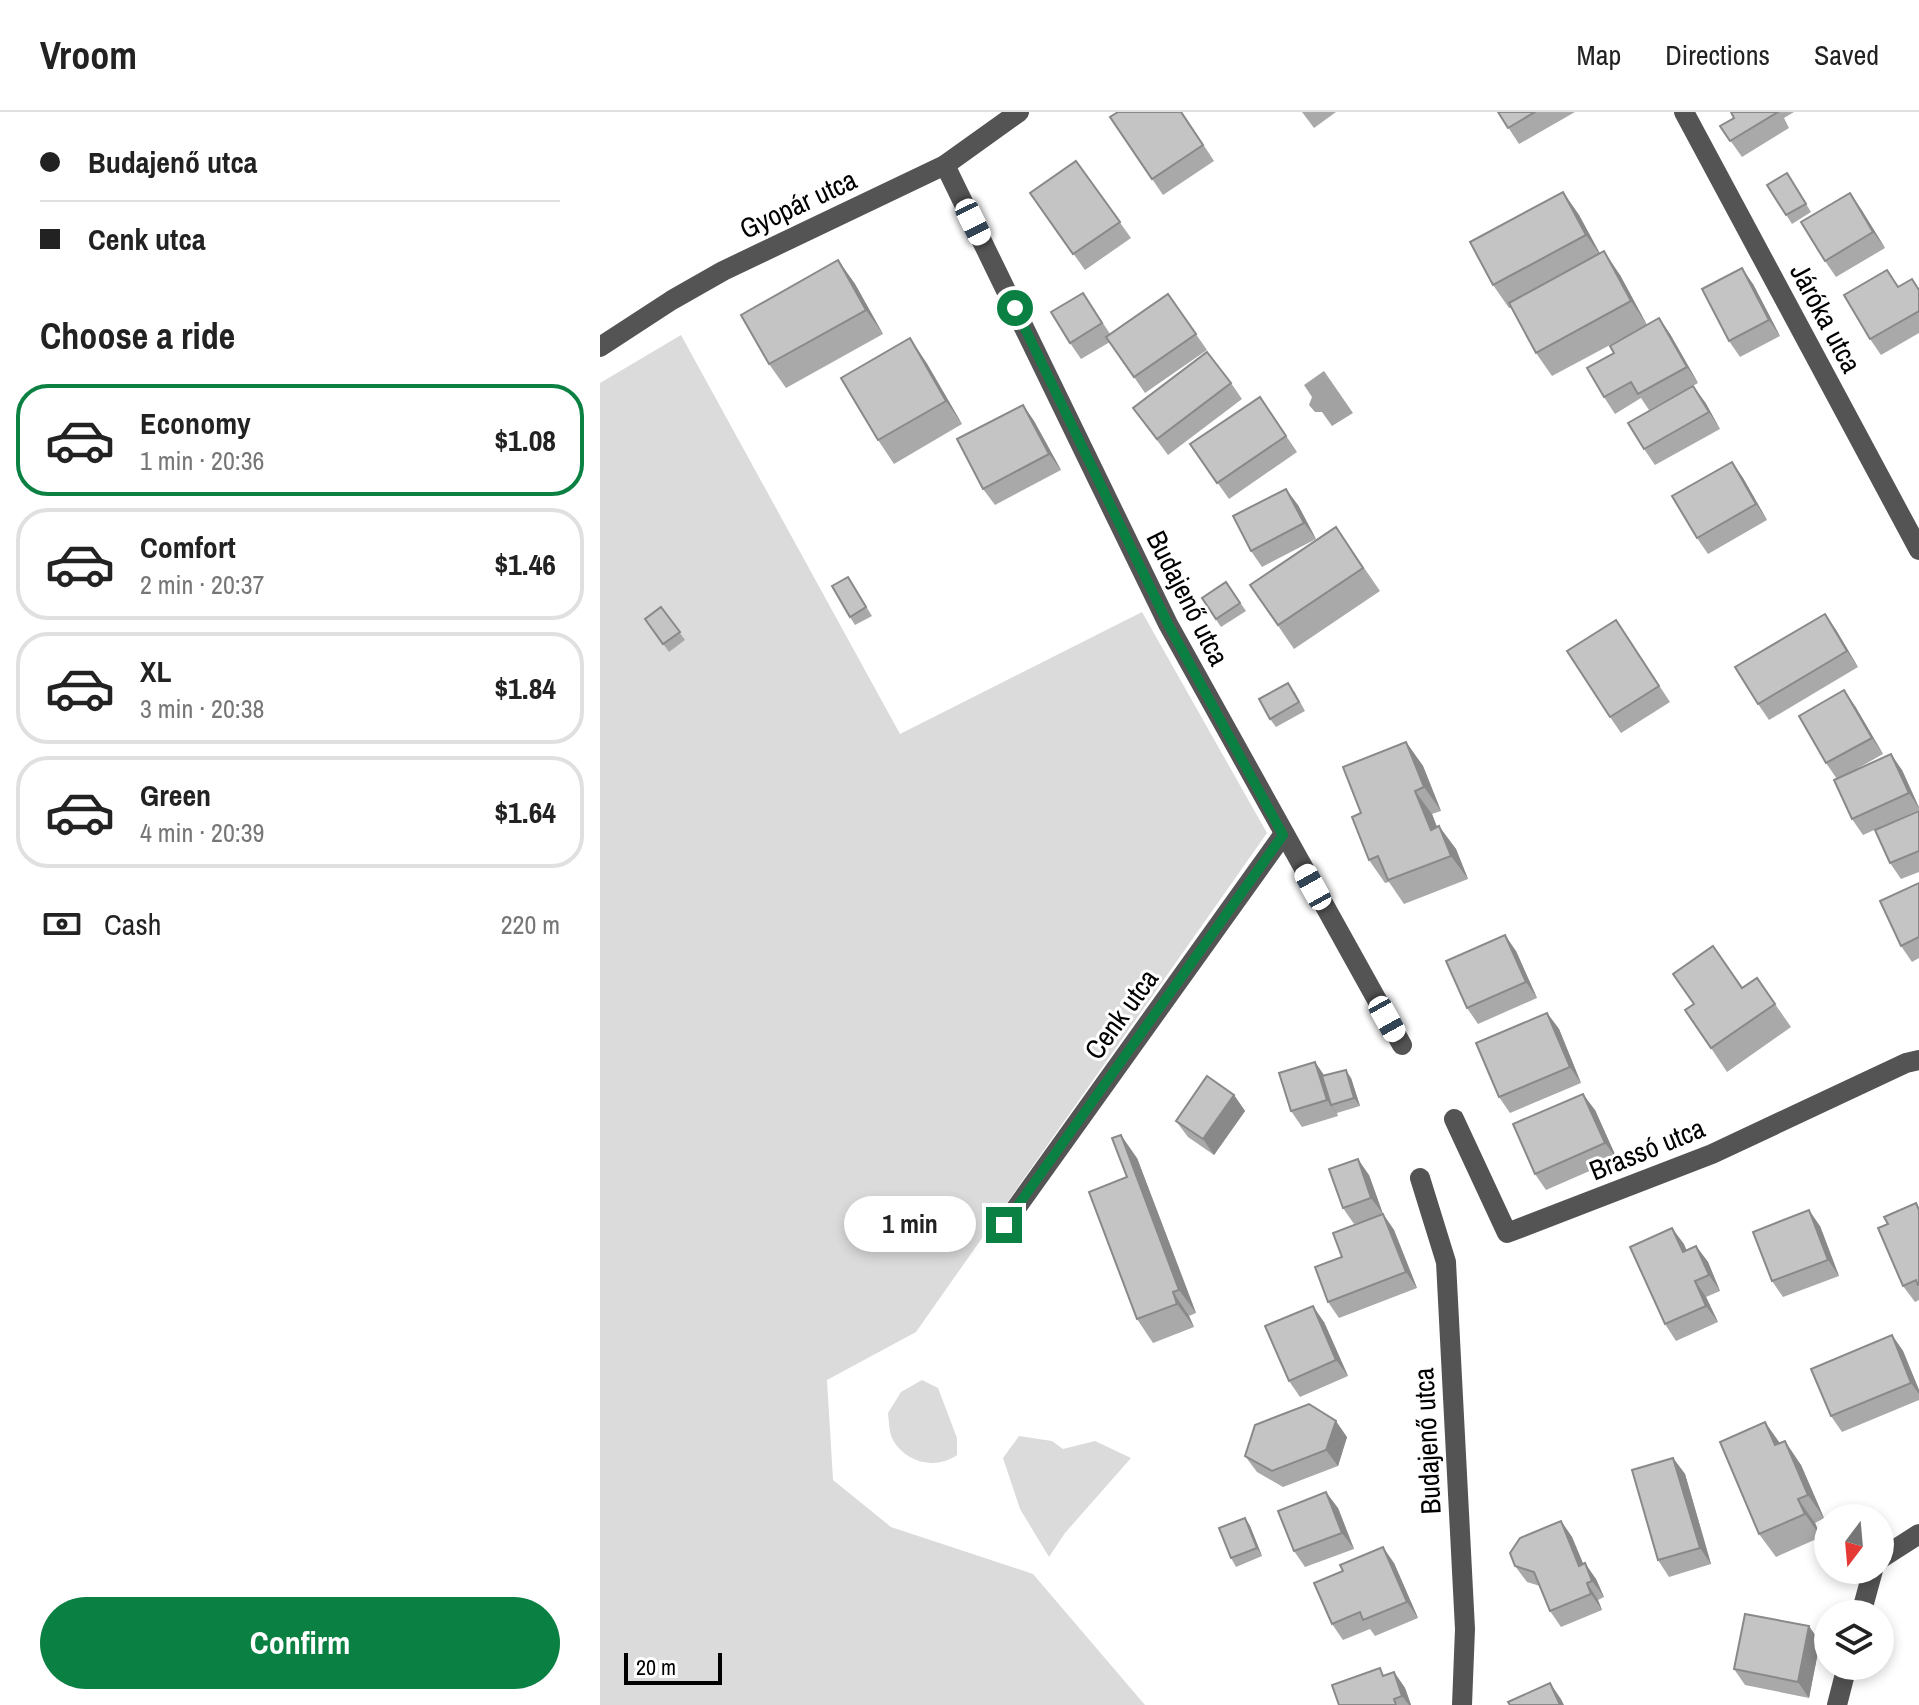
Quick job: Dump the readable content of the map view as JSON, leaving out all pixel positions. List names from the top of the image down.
{
  "streets": {
    "street": [
      "Gyopár utca",
      "Járóka utca",
      "Budajenő utca",
      "Cenk utca",
      "Brassó utca"
    ]
  },
  "crossings": [
    ["Gyopár utca", "Budajenő utca"],
    ["Budajenő utca", "Cenk utca"]
  ],
  "scale_bar": "20 m",
  "north": "bottom",
  "page": {
    "header": "Vroom",
    "nav": ["Map", "Directions", "Saved"],
    "banner": ["Budajenő utca", "Cenk utca"],
    "heading": "Choose a ride",
    "list": [
      {
        "name": "Economy",
        "note": "1 min · 20:36",
        "value": "$1.08"
      },
      {
        "name": "Comfort",
        "note": "2 min · 20:37",
        "value": "$1.46"
      },
      {
        "name": "XL",
        "note": "3 min · 20:38",
        "value": "$1.84"
      },
      {
        "name": "Green",
        "note": "4 min · 20:39",
        "value": "$1.64"
      }
    ],
    "pay": ["Cash", "220 m"],
    "bubble": "1 min",
    "buttons": "Confirm",
    "scale": "20 m"
  }
}
